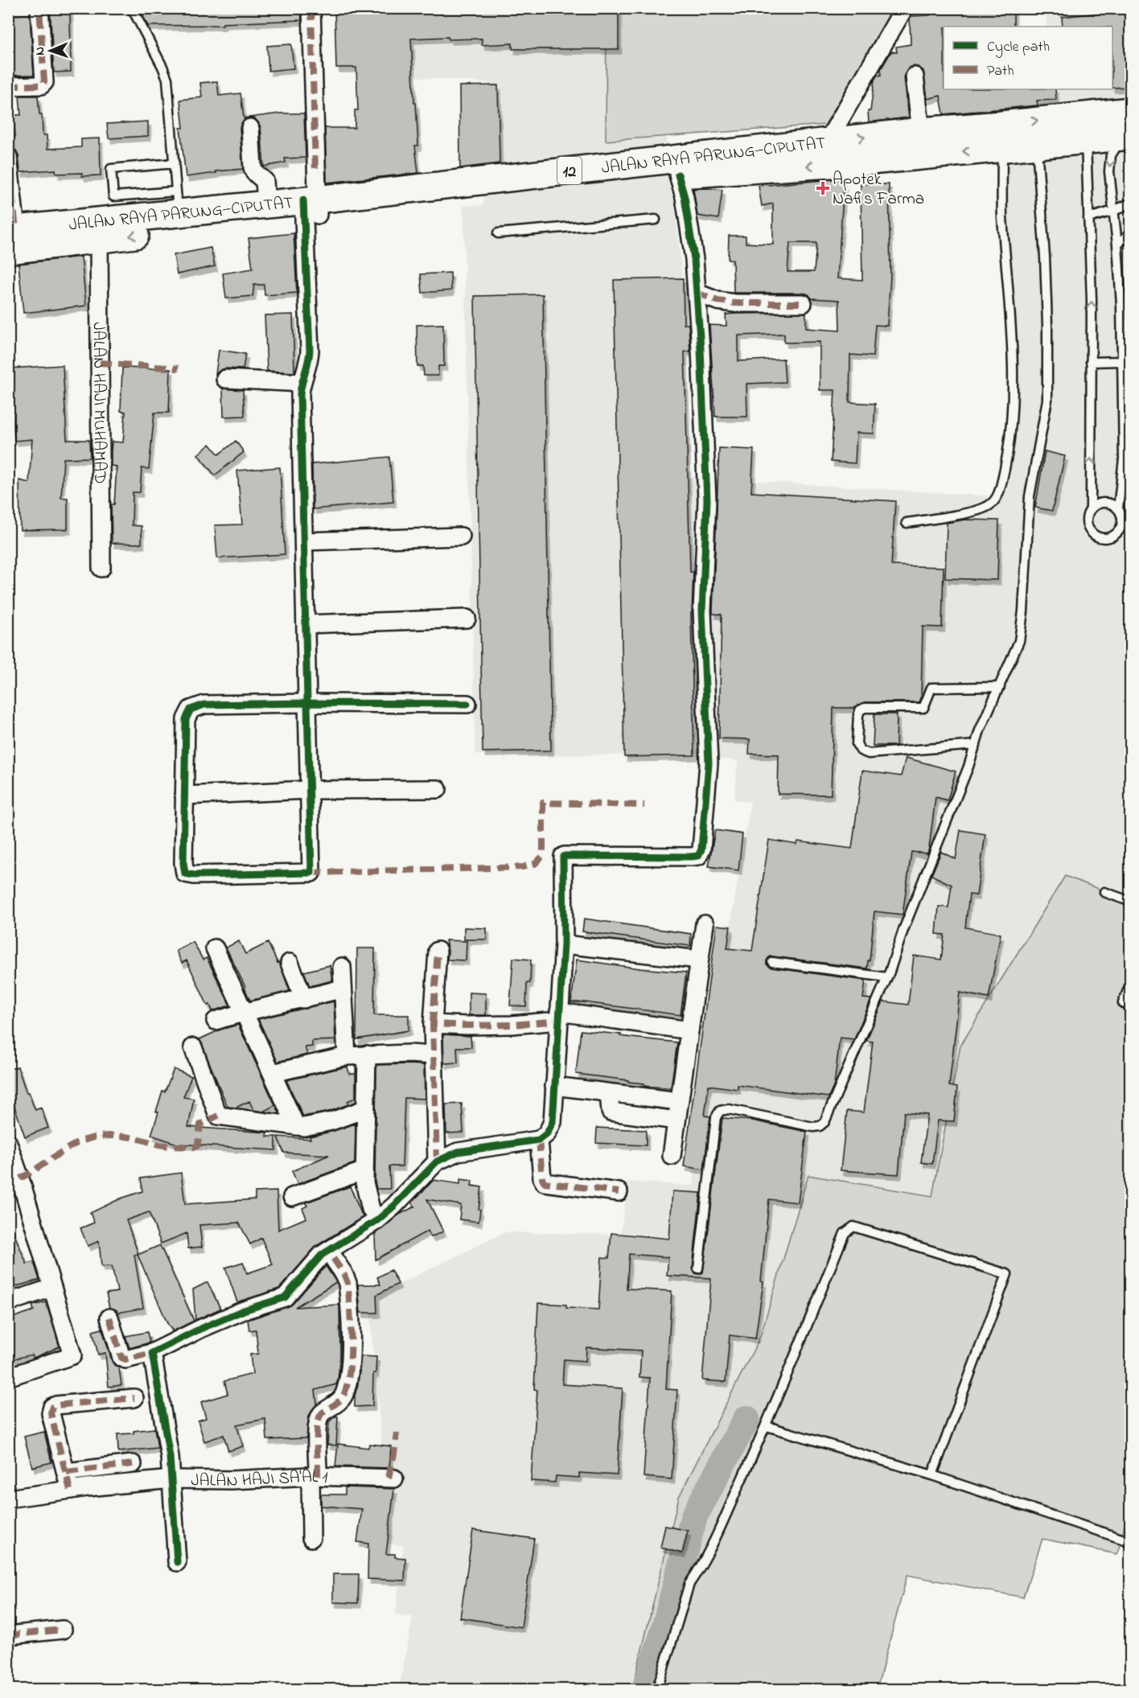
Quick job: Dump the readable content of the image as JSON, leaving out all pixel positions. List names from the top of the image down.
{
  "streets": {
    "highway": ["JALAN RAYA PARUNG—CIPUTAT", "12"],
    "street": ["JALAN HAJI MUHAMAD", "JALAN HAJI SA'AL 1"]
  },
  "crossings": [
    ["JALAN RAYA PARUNG—CIPUTAT", "JALAN HAJI MUHAMAD"]
  ],
  "places": {
    "health": ["Apotek Nafis Farma"]
  },
  "legend": ["Cycle path", "Path"],
  "north": "left"
}
